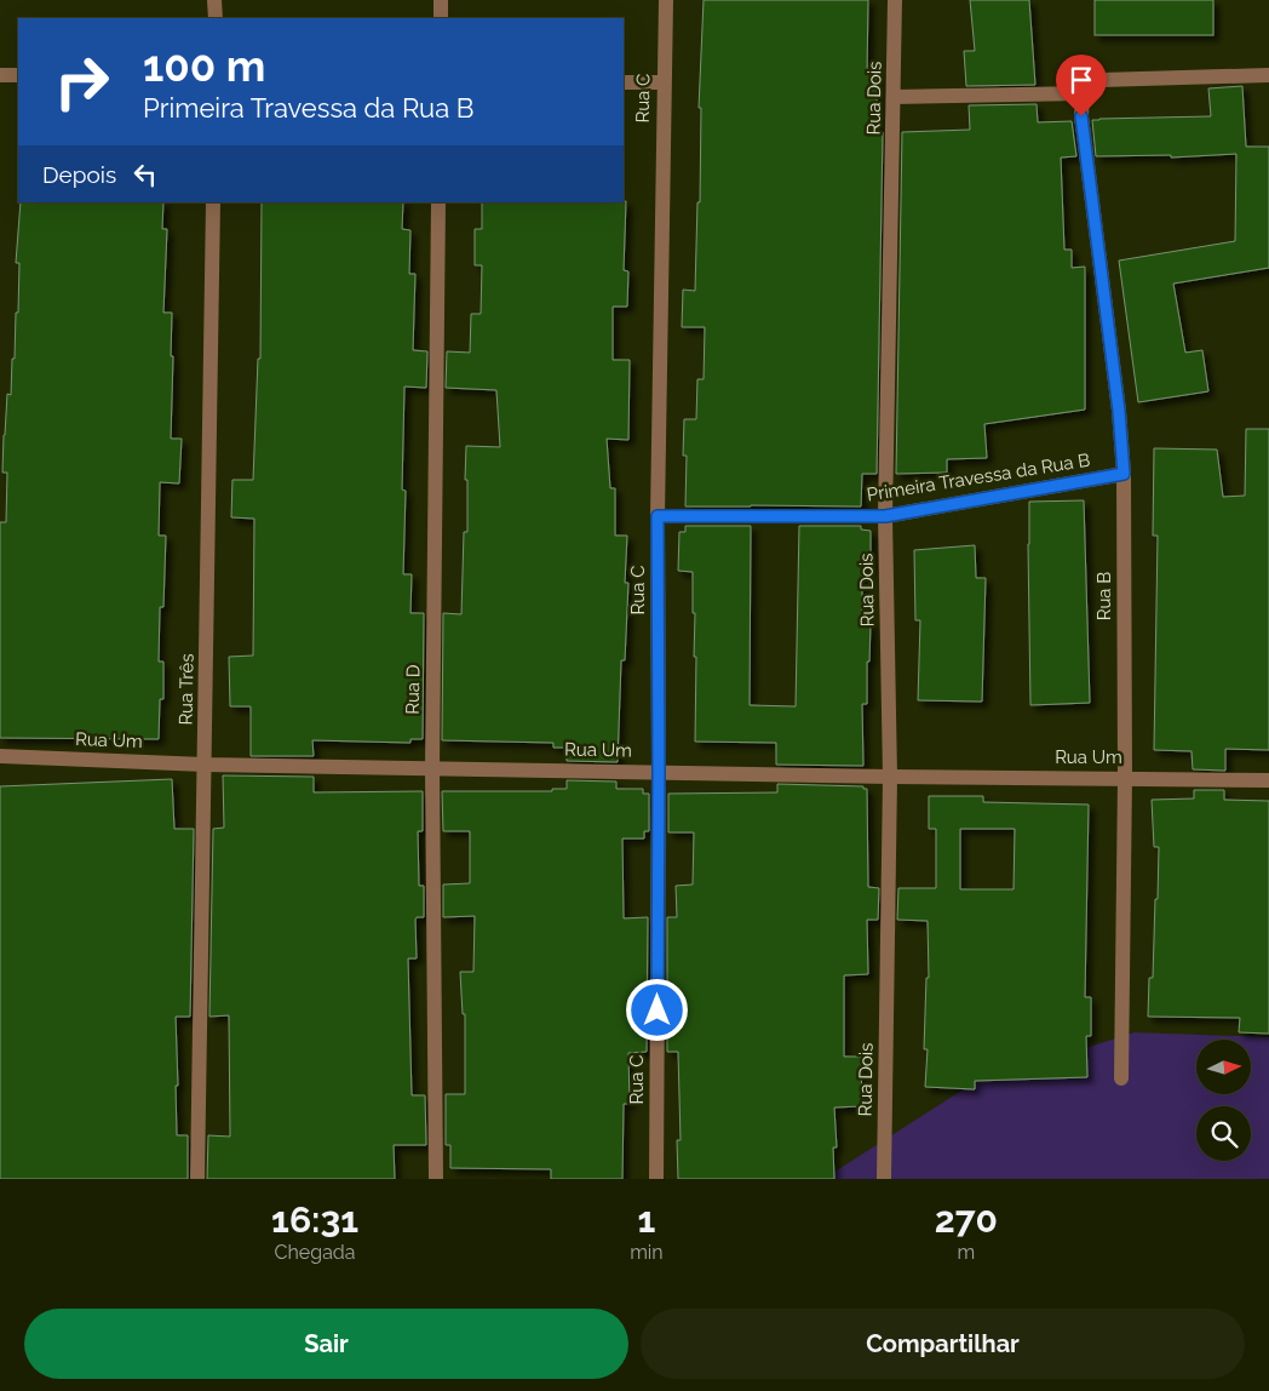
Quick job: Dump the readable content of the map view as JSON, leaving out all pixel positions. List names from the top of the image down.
{
  "streets": {
    "street": [
      "Rua C",
      "Rua Dois",
      "Primeira Travessa da Rua B",
      "Rua B",
      "Rua Três",
      "Rua D",
      "Rua Um"
    ]
  },
  "crossings": [
    ["Rua C", "Primeira Travessa da Rua B"],
    ["Rua C", "Rua Um"],
    ["Rua Dois", "Primeira Travessa da Rua B"],
    ["Rua Dois", "Rua Um"],
    ["Primeira Travessa da Rua B", "Rua B"],
    ["Rua B", "Rua Um"],
    ["Rua Três", "Rua Um"],
    ["Rua D", "Rua Um"]
  ],
  "north": "right",
  "page": {
    "turn": ["100 m", "Primeira Travessa da Rua B"],
    "then": "Depois",
    "eta": [
      "16:31",
      "Chegada",
      "1",
      "min",
      "270",
      "m"
    ],
    "buttons": ["Sair", "Compartilhar"]
  }
}
